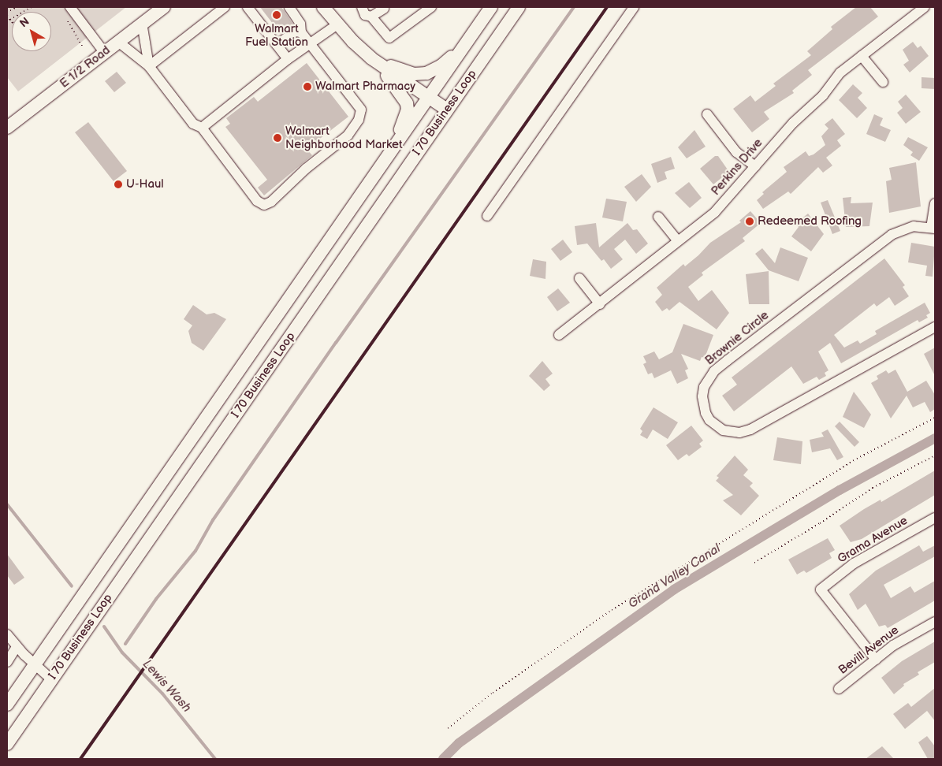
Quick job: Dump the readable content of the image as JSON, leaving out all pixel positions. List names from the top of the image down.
{
  "streets": {
    "main road": ["E 1/2 Road", "I 70 Business Loop"],
    "street": [
      "Perkins Drive",
      "Brownie Circle",
      "Grama Avenue",
      "Bevill Avenue"
    ]
  },
  "crossings": [
    ["Grama Avenue", "Bevill Avenue"]
  ],
  "water": ["Grand Valley Canal", "Lewis Wash"],
  "places": [
    "Walmart Fuel Station",
    "Walmart Pharmacy",
    "Walmart Neighborhood Market",
    "U-Haul",
    "Redeemed Roofing"
  ],
  "north": "top left"
}
